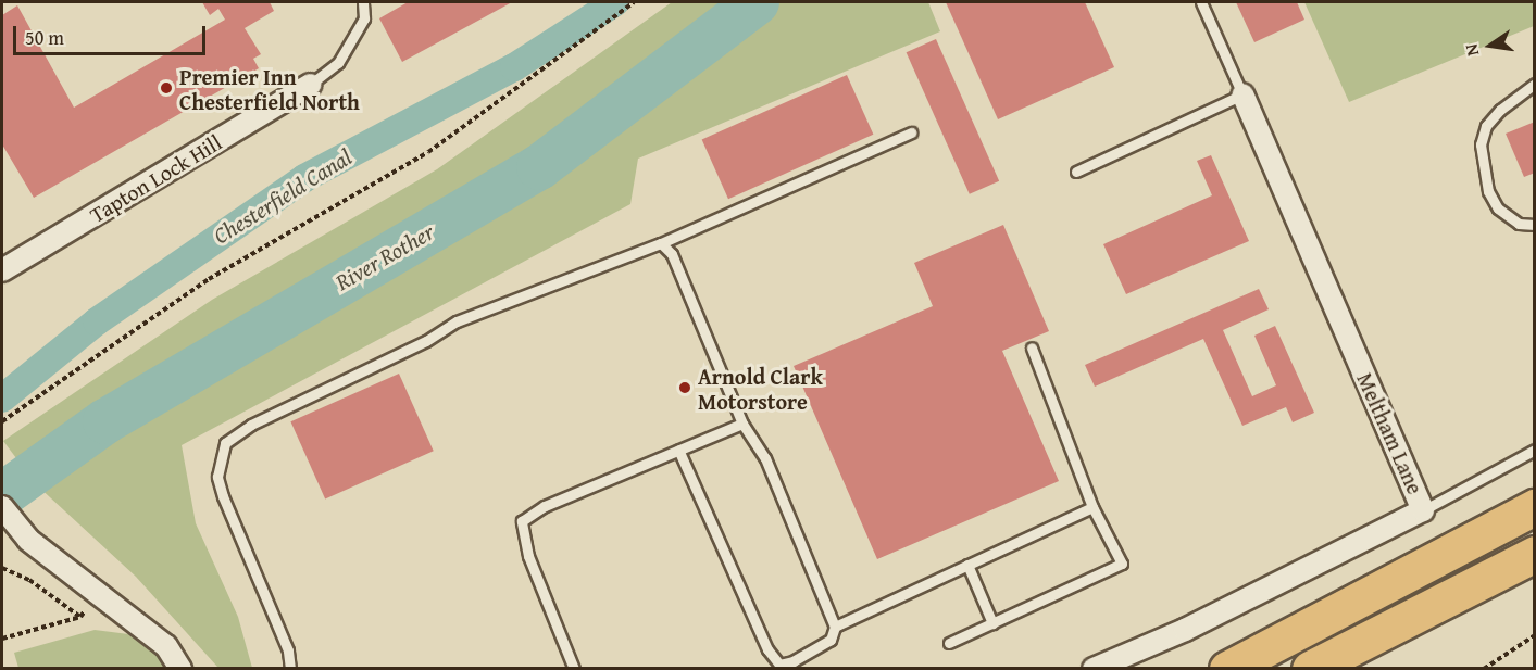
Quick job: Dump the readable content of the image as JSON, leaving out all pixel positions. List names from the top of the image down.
{
  "streets": {
    "street": ["Tapton Lock Hill", "Meltham Lane"]
  },
  "water": ["Chesterfield Canal", "River Rother"],
  "places": ["Premier Inn Chesterfield North", "Arnold Clark Motorstore"],
  "scale_bar": "50 m",
  "north": "left"
}
